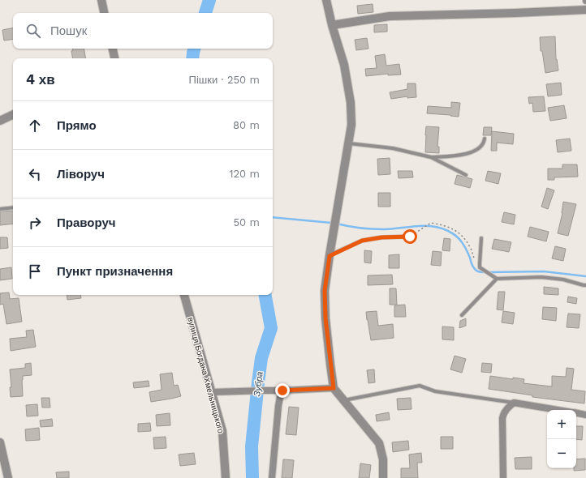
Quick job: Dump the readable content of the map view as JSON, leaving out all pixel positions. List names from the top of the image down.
{
  "streets": {
    "street": ["вулиця Богдана Хмельницького"]
  },
  "water": ["Зубра"],
  "page": {
    "search": "Пошук",
    "heading": ["4 хв", "Пішки · 250 m"],
    "list": [
      ["Прямо", "80 m"],
      ["Ліворуч", "120 m"],
      ["Праворуч", "50 m"],
      "Пункт призначення"
    ],
    "map_buttons": ["+", "−"]
  }
}
